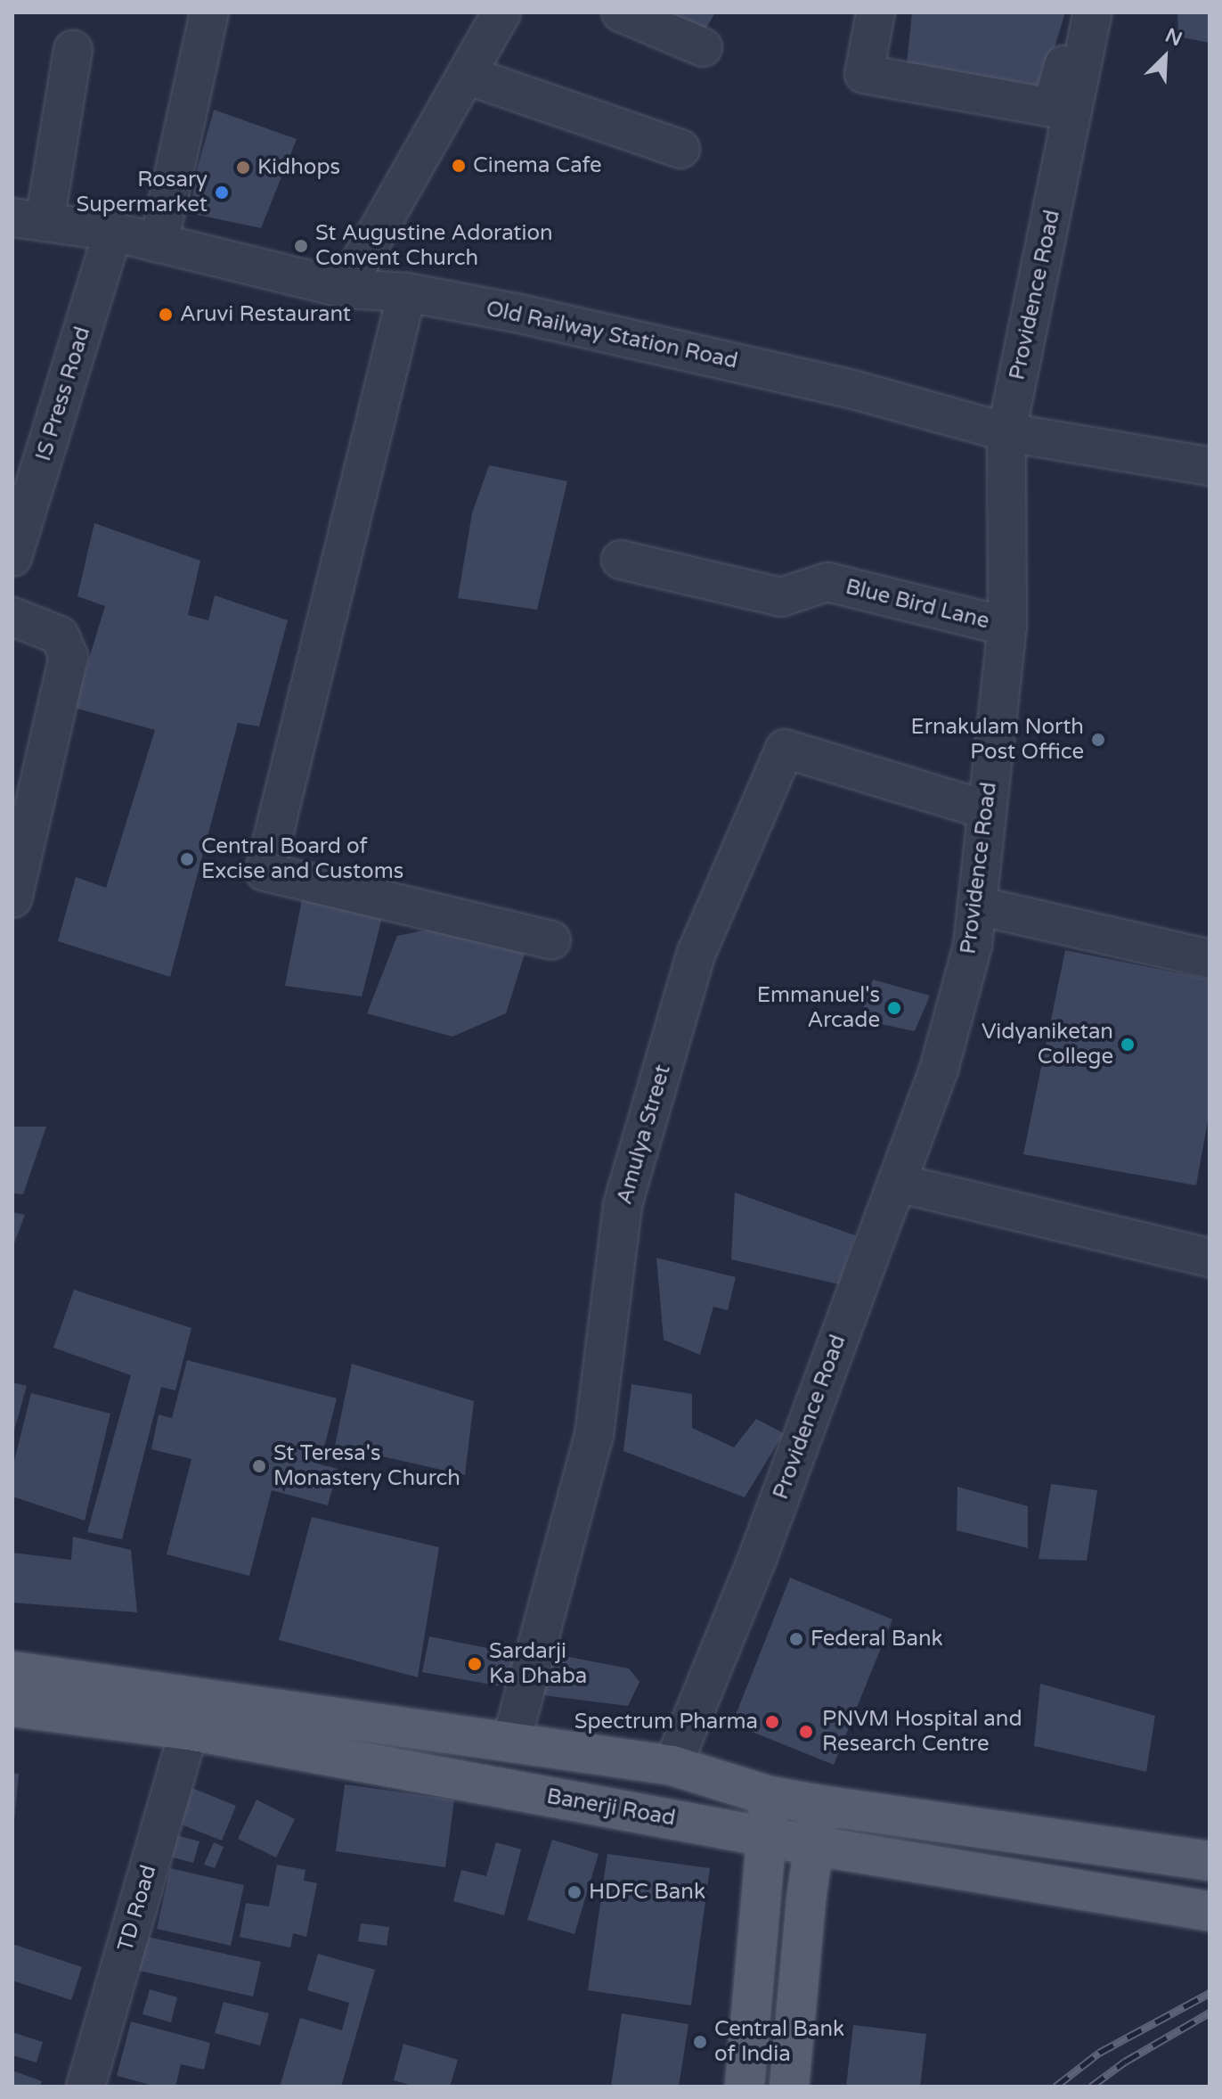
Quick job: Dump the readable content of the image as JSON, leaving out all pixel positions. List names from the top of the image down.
{
  "streets": {
    "main road": ["Banerji Road"],
    "street": [
      "Providence Road",
      "Old Railway Station Road",
      "IS Press Road",
      "Blue Bird Lane",
      "Amulya Street",
      "TD Road"
    ]
  },
  "crossings": [
    ["Providence Road", "Old Railway Station Road"],
    ["Providence Road", "Blue Bird Lane"],
    ["Providence Road", "Amulya Street"],
    ["Providence Road", "Banerji Road"],
    ["Old Railway Station Road", "IS Press Road"],
    ["Amulya Street", "Banerji Road"],
    ["Banerji Road", "TD Road"]
  ],
  "places": [
    "Cinema Cafe",
    "Kidhops",
    "Rosary Supermarket",
    "St Augustine Adoration Convent Church",
    "Aruvi Restaurant",
    "Ernakulam North Post Office",
    "Central Board of Excise and Customs",
    "Emmanuel's Arcade",
    "Vidyaniketan College",
    "St Teresa's Monastery Church",
    "Federal Bank",
    "Sardarji Ka Dhaba",
    "Spectrum Pharma",
    "PNVM Hospital and Research Centre",
    "HDFC Bank",
    "Central Bank of India"
  ],
  "north": "top right"
}
